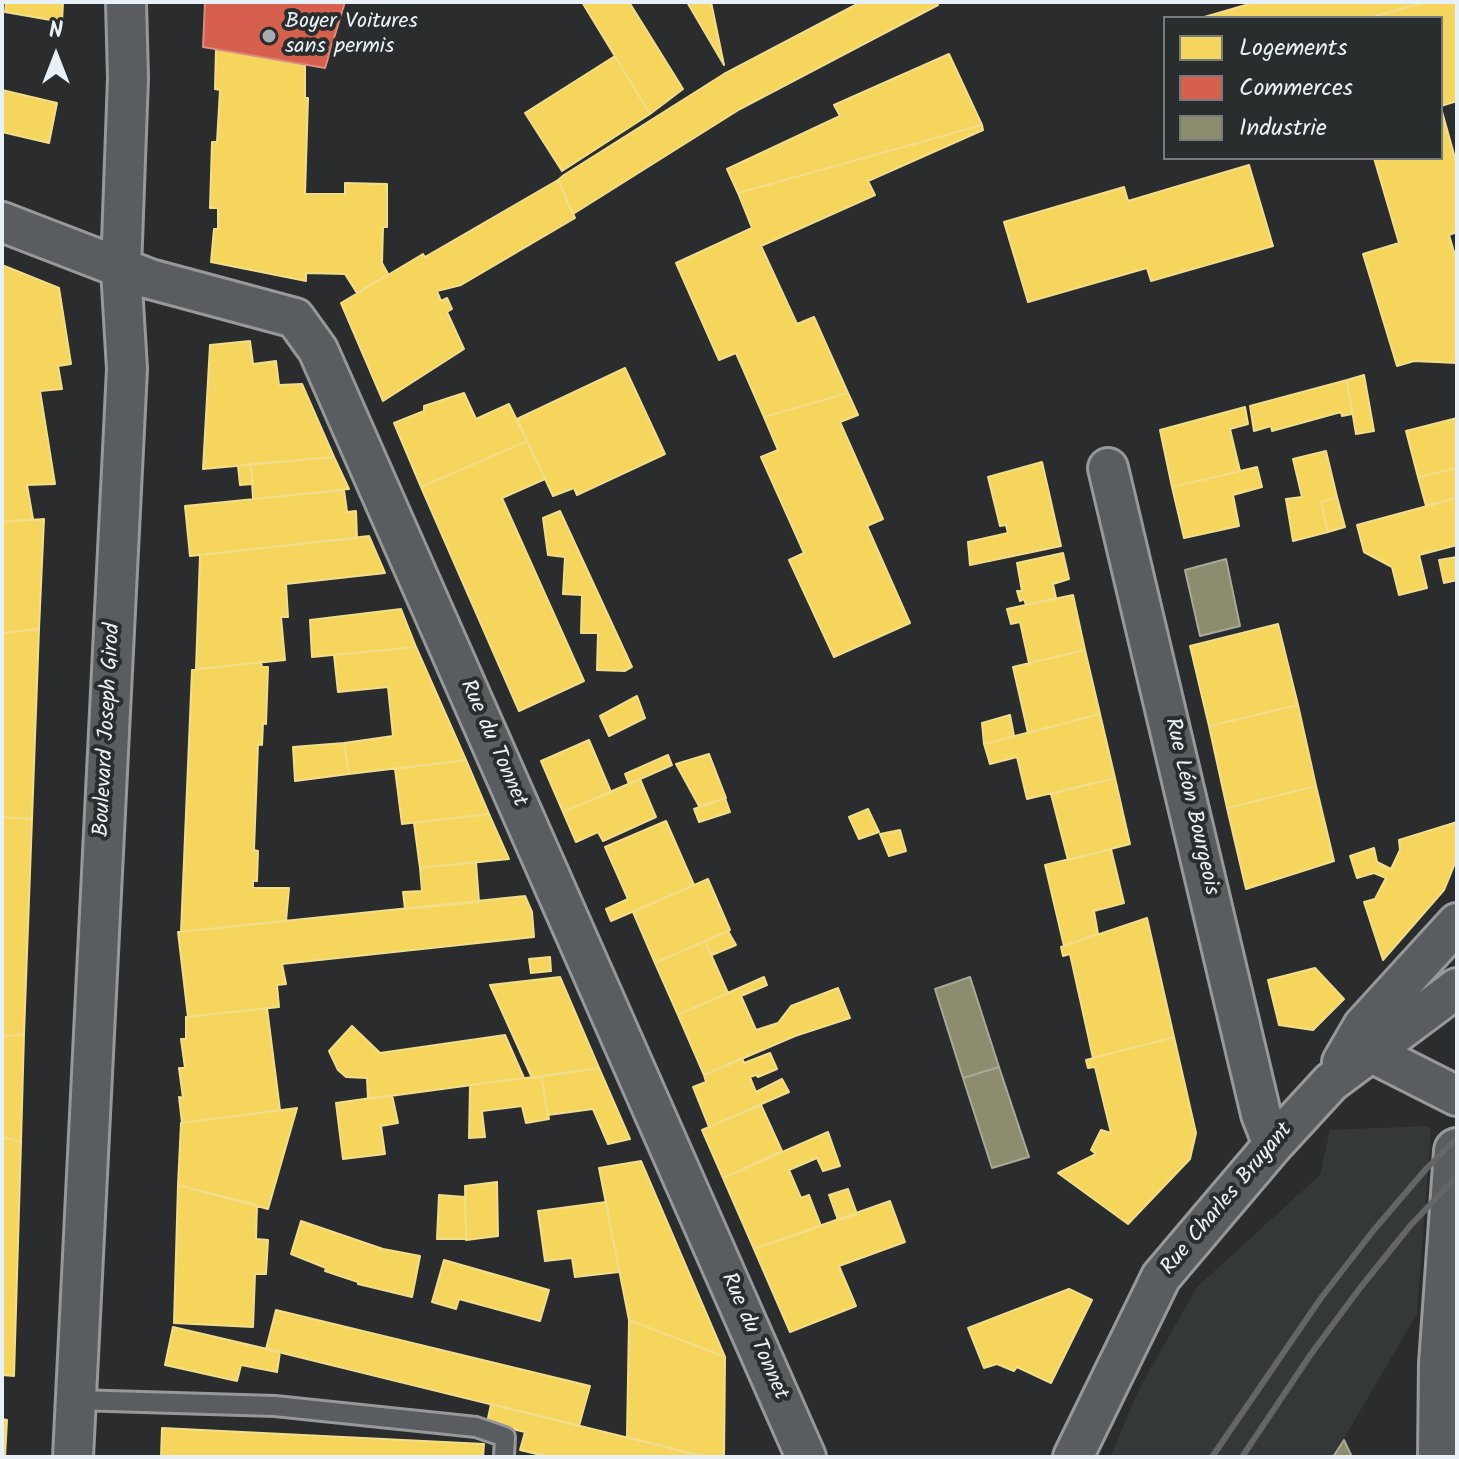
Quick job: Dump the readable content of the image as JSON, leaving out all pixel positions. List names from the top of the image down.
{
  "streets": {
    "street": [
      "Boulevard Joseph Girod",
      "Rue du Tonnet",
      "Rue Léon Bourgeois",
      "Rue Charles Bruyant"
    ]
  },
  "crossings": [
    ["Boulevard Joseph Girod", "Rue du Tonnet"],
    ["Rue Léon Bourgeois", "Rue Charles Bruyant"]
  ],
  "places": ["Boyer Voitures sans permis"],
  "legend": ["Logements", "Commerces", "Industrie"],
  "north": "top"
}
